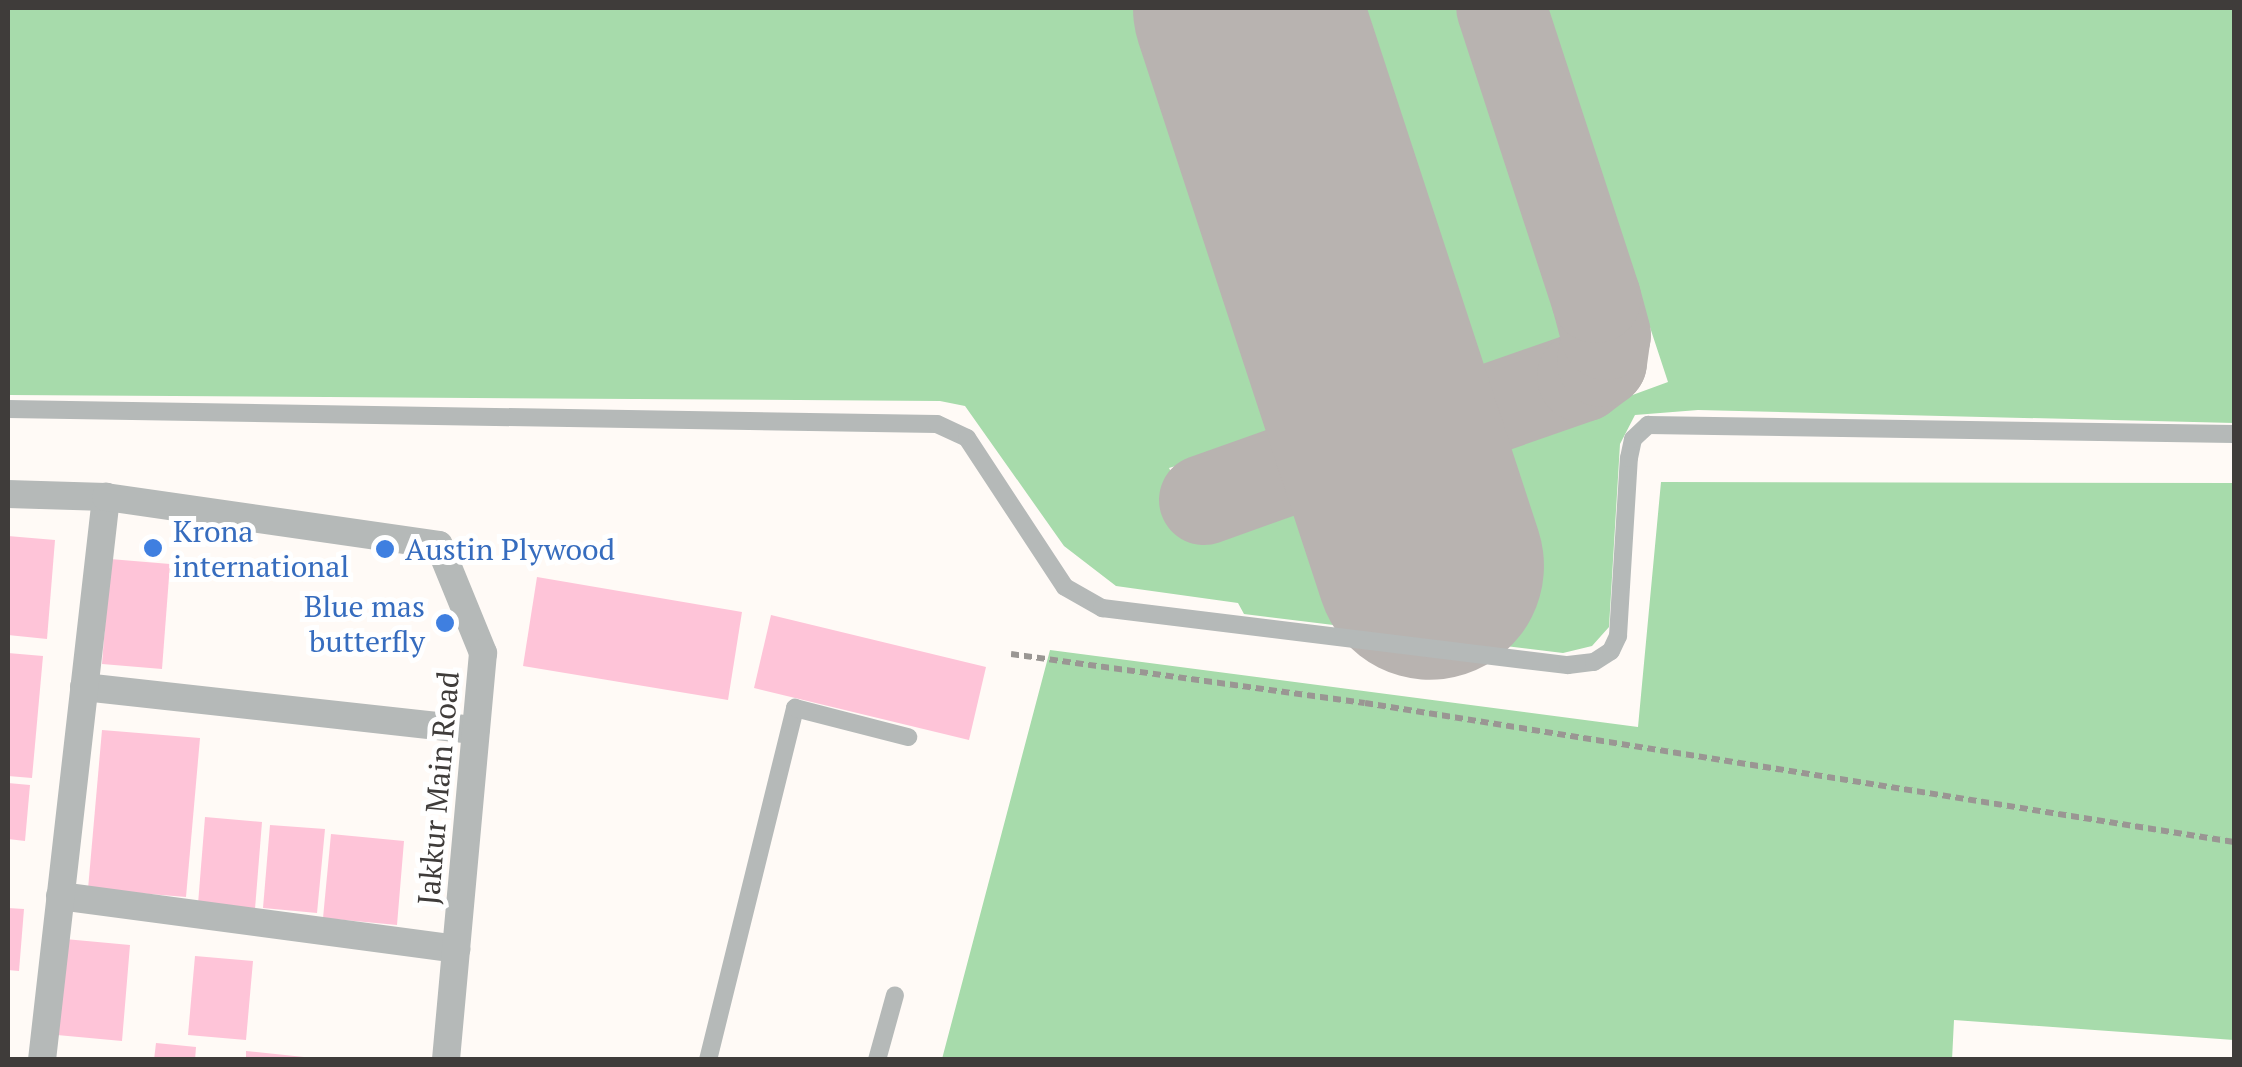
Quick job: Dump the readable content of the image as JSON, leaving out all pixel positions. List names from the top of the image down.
{
  "streets": {
    "street": ["Jakkur Main Road"]
  },
  "places": ["Krona international", "Austin Plywood", "Blue mas butterfly"]
}
